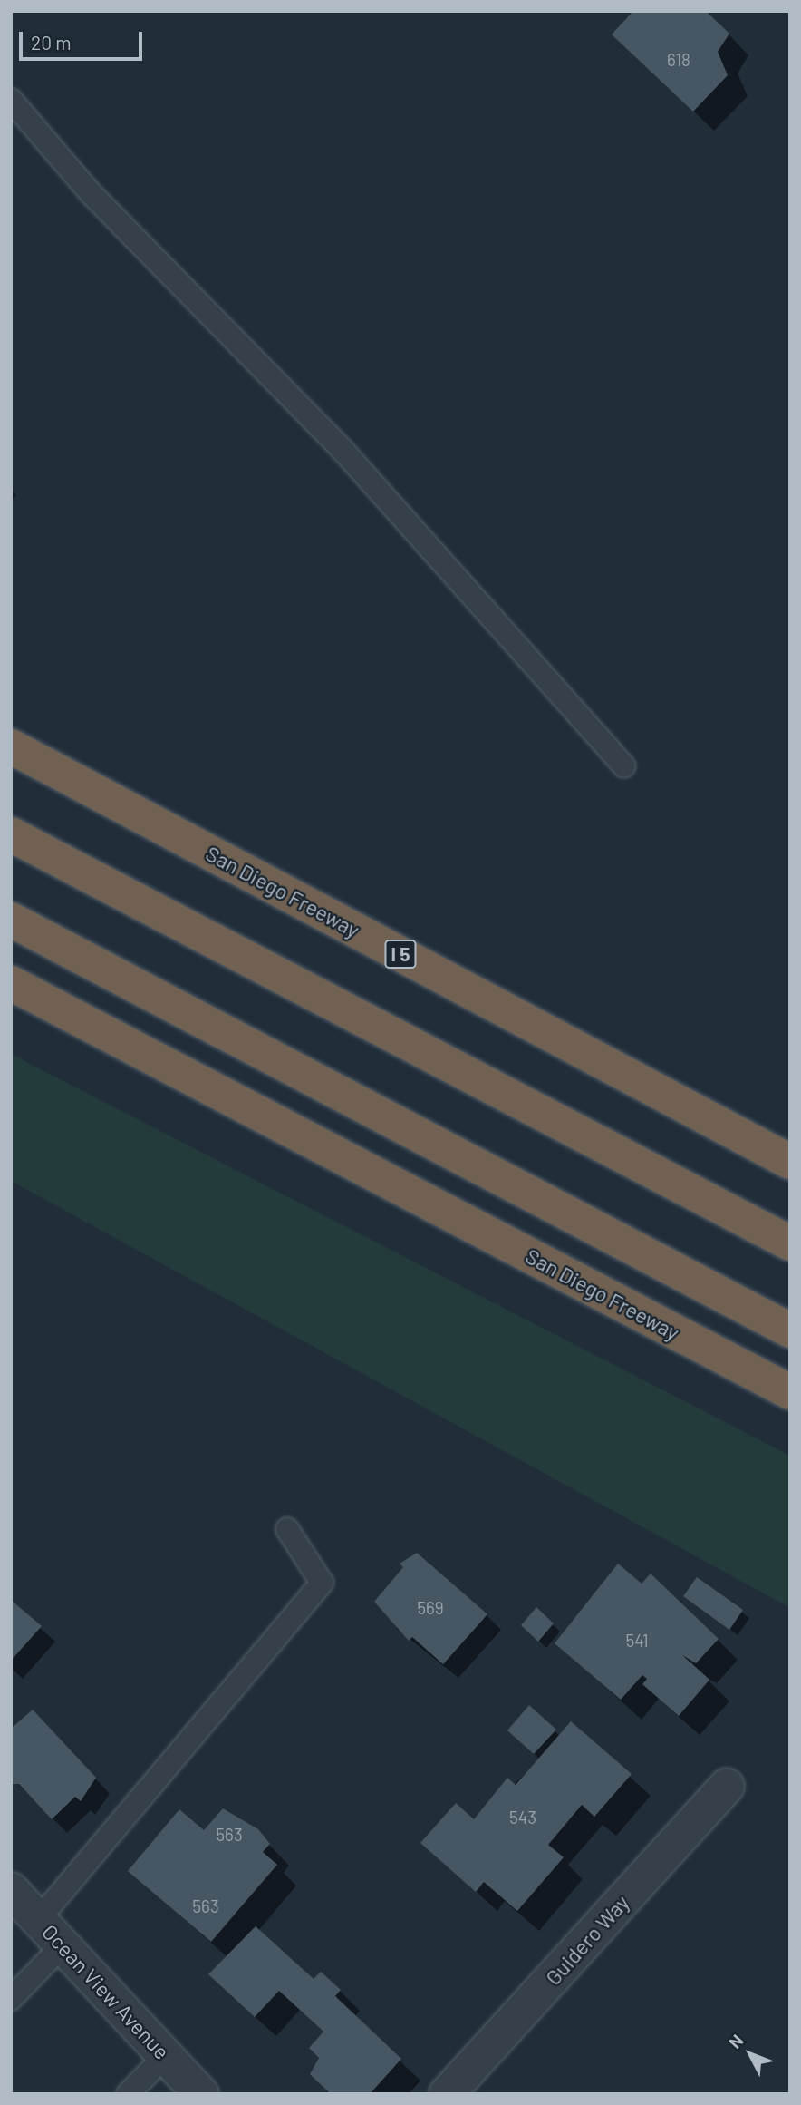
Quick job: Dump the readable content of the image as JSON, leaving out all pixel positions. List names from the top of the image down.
{
  "streets": {
    "highway": ["San Diego Freeway", "I 5"],
    "street": ["Guidero Way", "Ocean View Avenue"]
  },
  "house_numbers": [
    "618",
    "569",
    "541",
    "543",
    "563",
    "563"
  ],
  "scale_bar": "20 m",
  "north": "top left"
}
